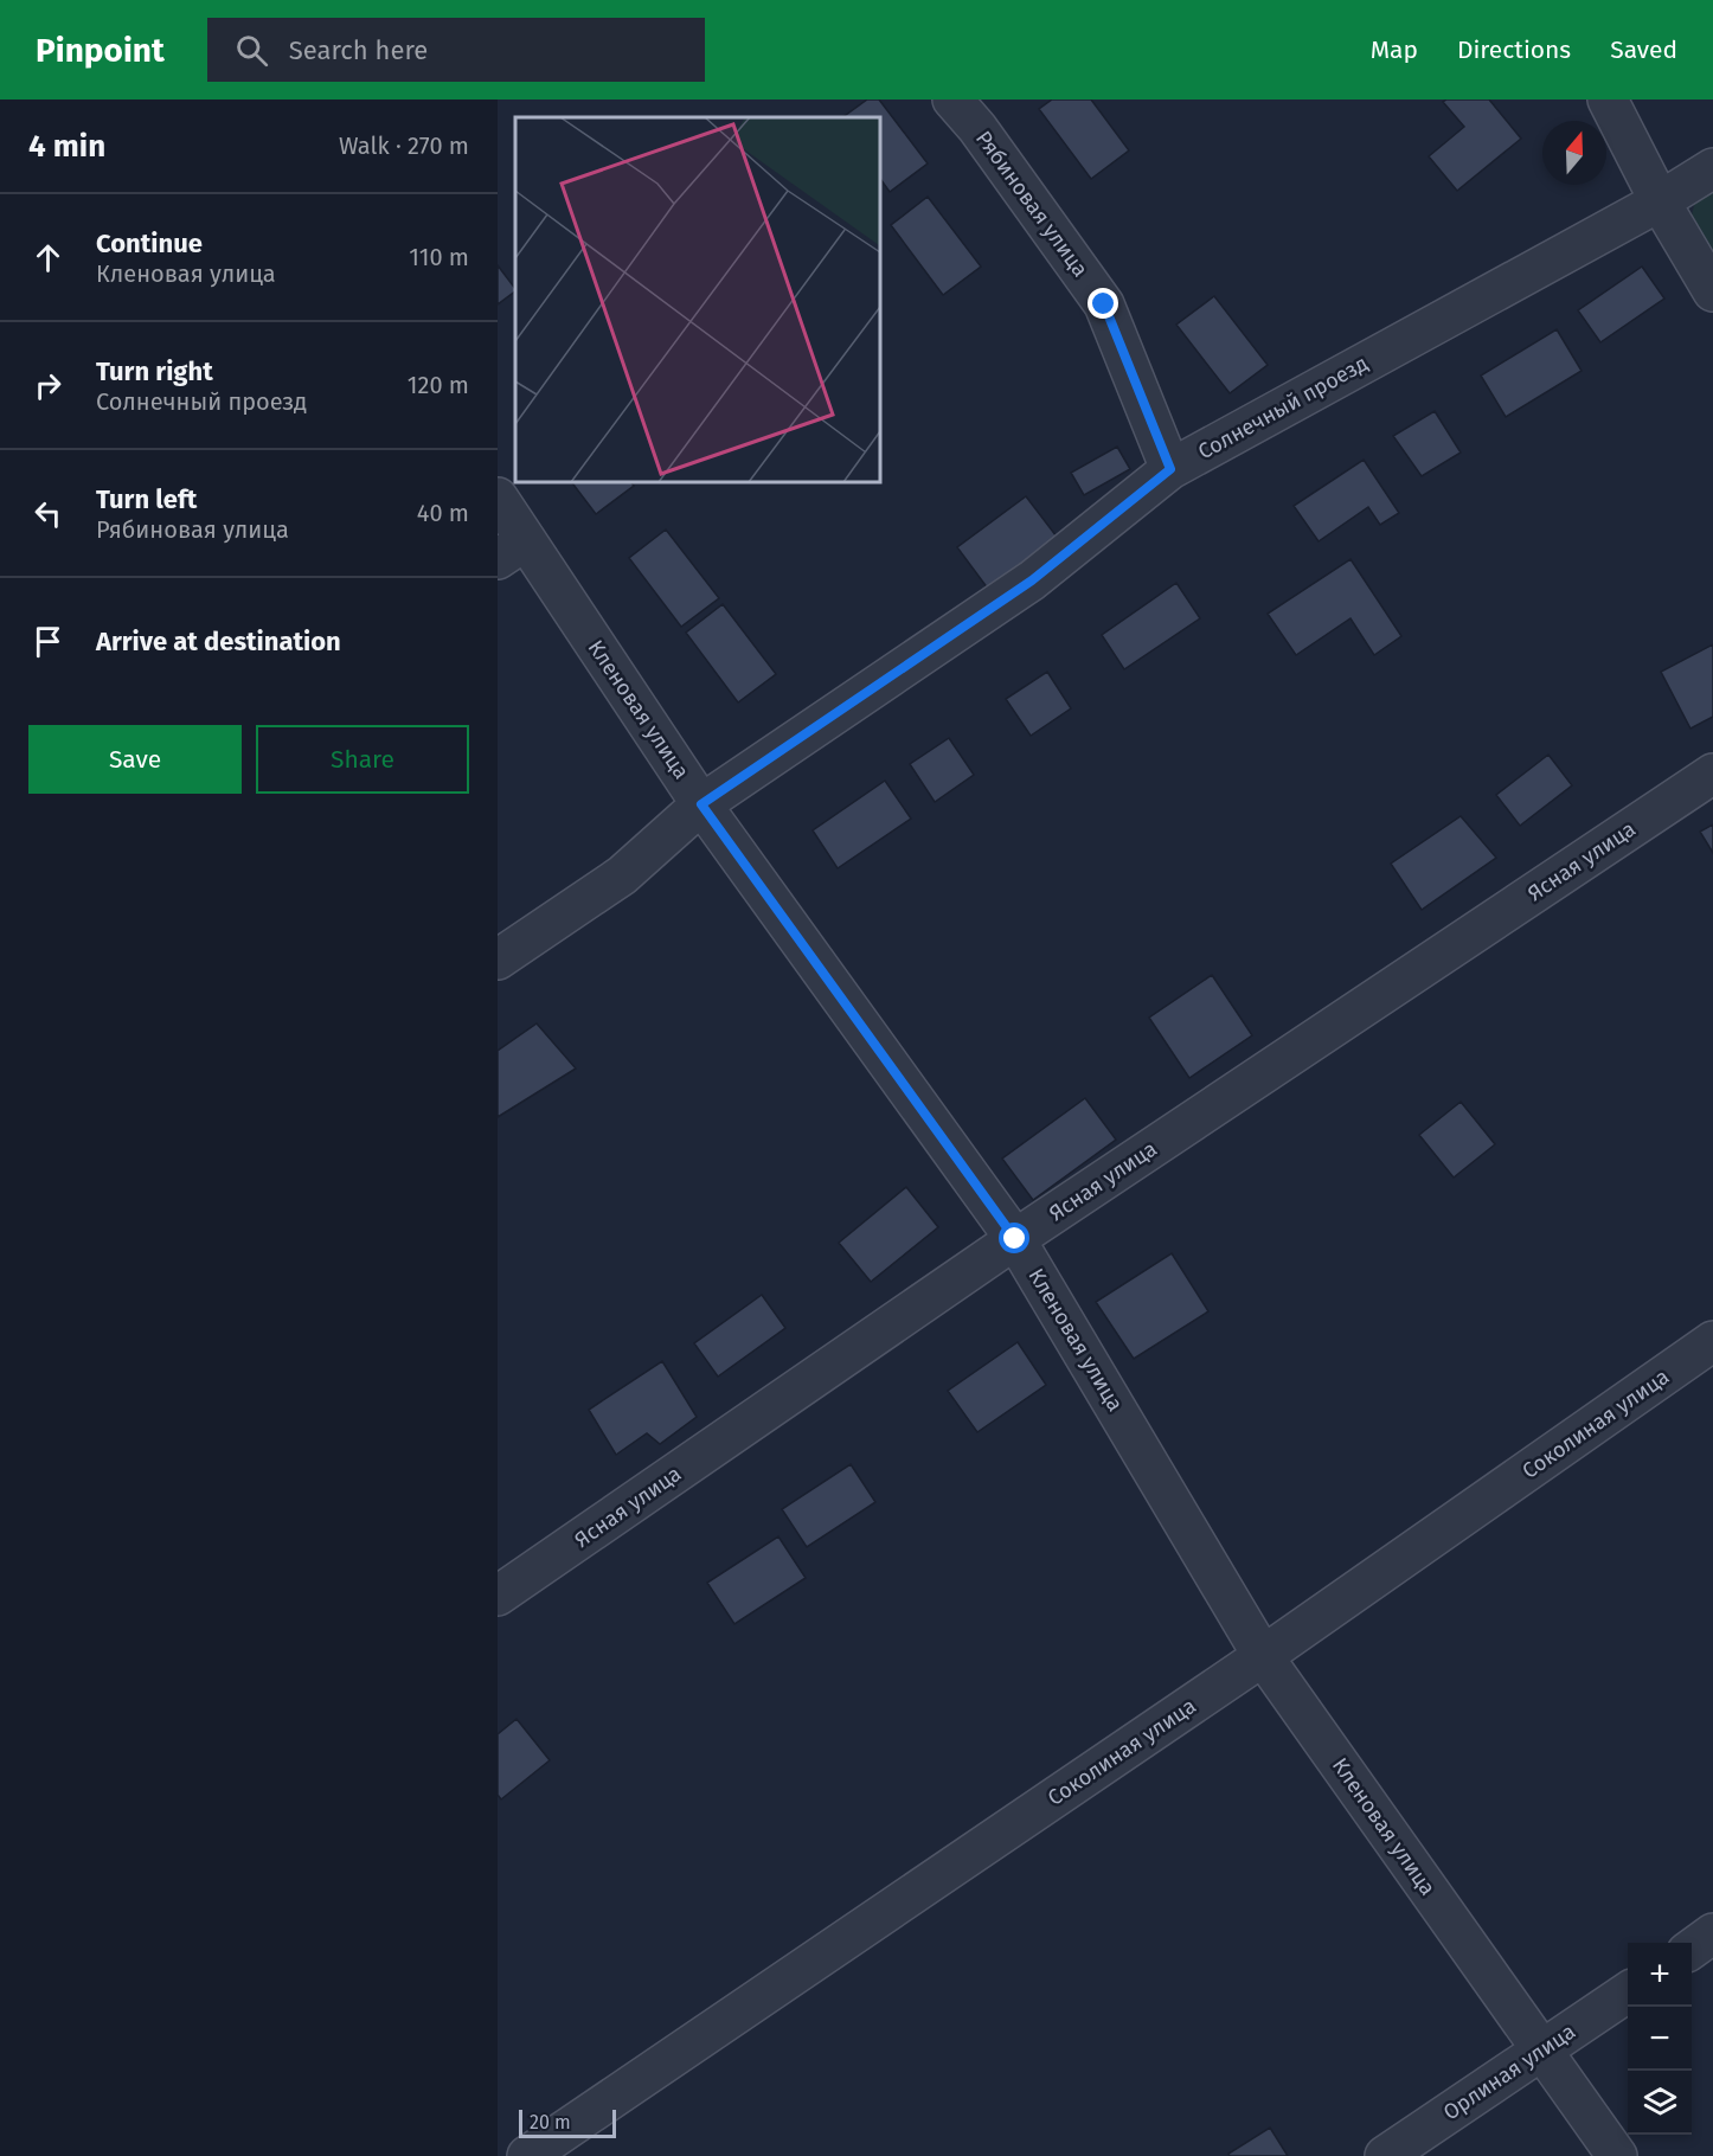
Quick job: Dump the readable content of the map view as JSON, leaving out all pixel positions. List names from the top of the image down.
{
  "streets": {
    "street": [
      "Рябиновая улица",
      "Солнечный проезд",
      "Кленовая улица",
      "Ясная улица",
      "Соколиная улица",
      "Орлиная улица"
    ]
  },
  "crossings": [
    ["Рябиновая улица", "Солнечный проезд"],
    ["Солнечный проезд", "Кленовая улица"],
    ["Кленовая улица", "Ясная улица"],
    ["Кленовая улица", "Соколиная улица"],
    ["Кленовая улица", "Орлиная улица"]
  ],
  "scale_bar": "20 m",
  "north": "top",
  "page": {
    "header": "Pinpoint",
    "search": "Search here",
    "nav": ["Map", "Directions", "Saved"],
    "heading": ["4 min", "Walk · 270 m"],
    "list": [
      ["Continue", "Кленовая улица", "110 m"],
      ["Turn right", "Солнечный проезд", "120 m"],
      ["Turn left", "Рябиновая улица", "40 m"],
      "Arrive at destination"
    ],
    "buttons": ["Save", "Share"],
    "map_buttons": ["+", "−"],
    "scale": "20 m"
  }
}
